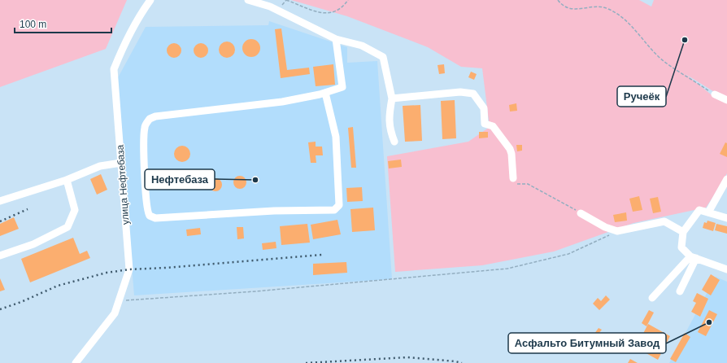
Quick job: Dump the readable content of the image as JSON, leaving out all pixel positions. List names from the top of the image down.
{
  "streets": {
    "street": ["улица Нефтебаза"]
  },
  "places": ["Ручеёк", "Нефтебаза", "Асфальто Битумный Завод"],
  "scale_bar": "100 m"
}
